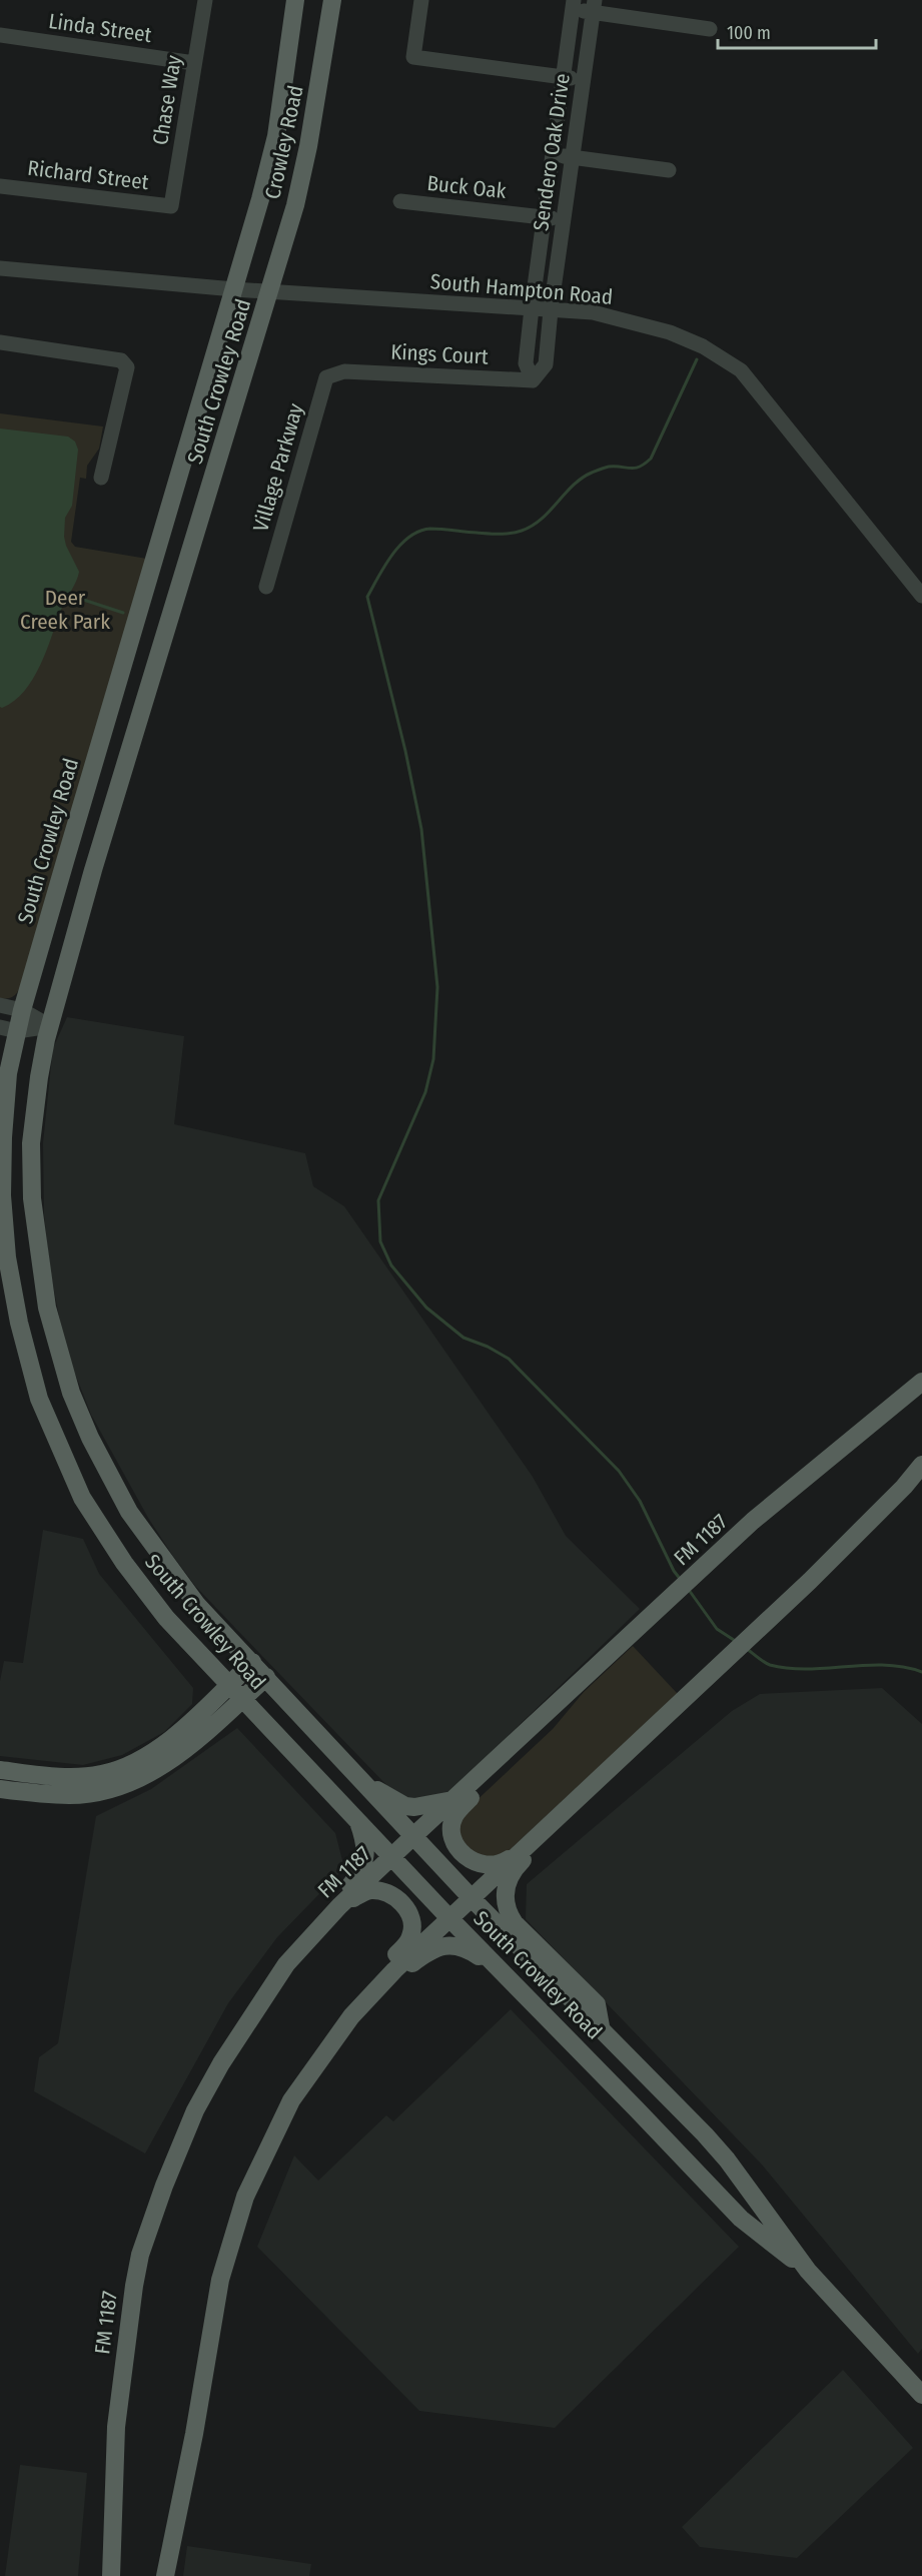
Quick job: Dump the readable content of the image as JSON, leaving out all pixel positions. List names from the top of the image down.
{
  "streets": {
    "main road": ["Crowley Road", "South Crowley Road", "FM 1187"],
    "street": [
      "Linda Street",
      "Chase Way",
      "Sendero Oak Drive",
      "Richard Street",
      "Buck Oak",
      "South Hampton Road",
      "Kings Court",
      "Village Parkway"
    ]
  },
  "crossings": [
    ["Linda Street", "Chase Way"],
    ["Chase Way", "Richard Street"],
    ["Crowley Road", "South Hampton Road"],
    ["Crowley Road", "South Crowley Road"],
    ["Sendero Oak Drive", "Buck Oak"],
    ["Sendero Oak Drive", "South Hampton Road"],
    ["South Hampton Road", "South Crowley Road"],
    ["Kings Court", "Village Parkway"],
    ["South Crowley Road", "FM 1187"]
  ],
  "parks": ["Deer Creek Park"],
  "scale_bar": "100 m"
}
